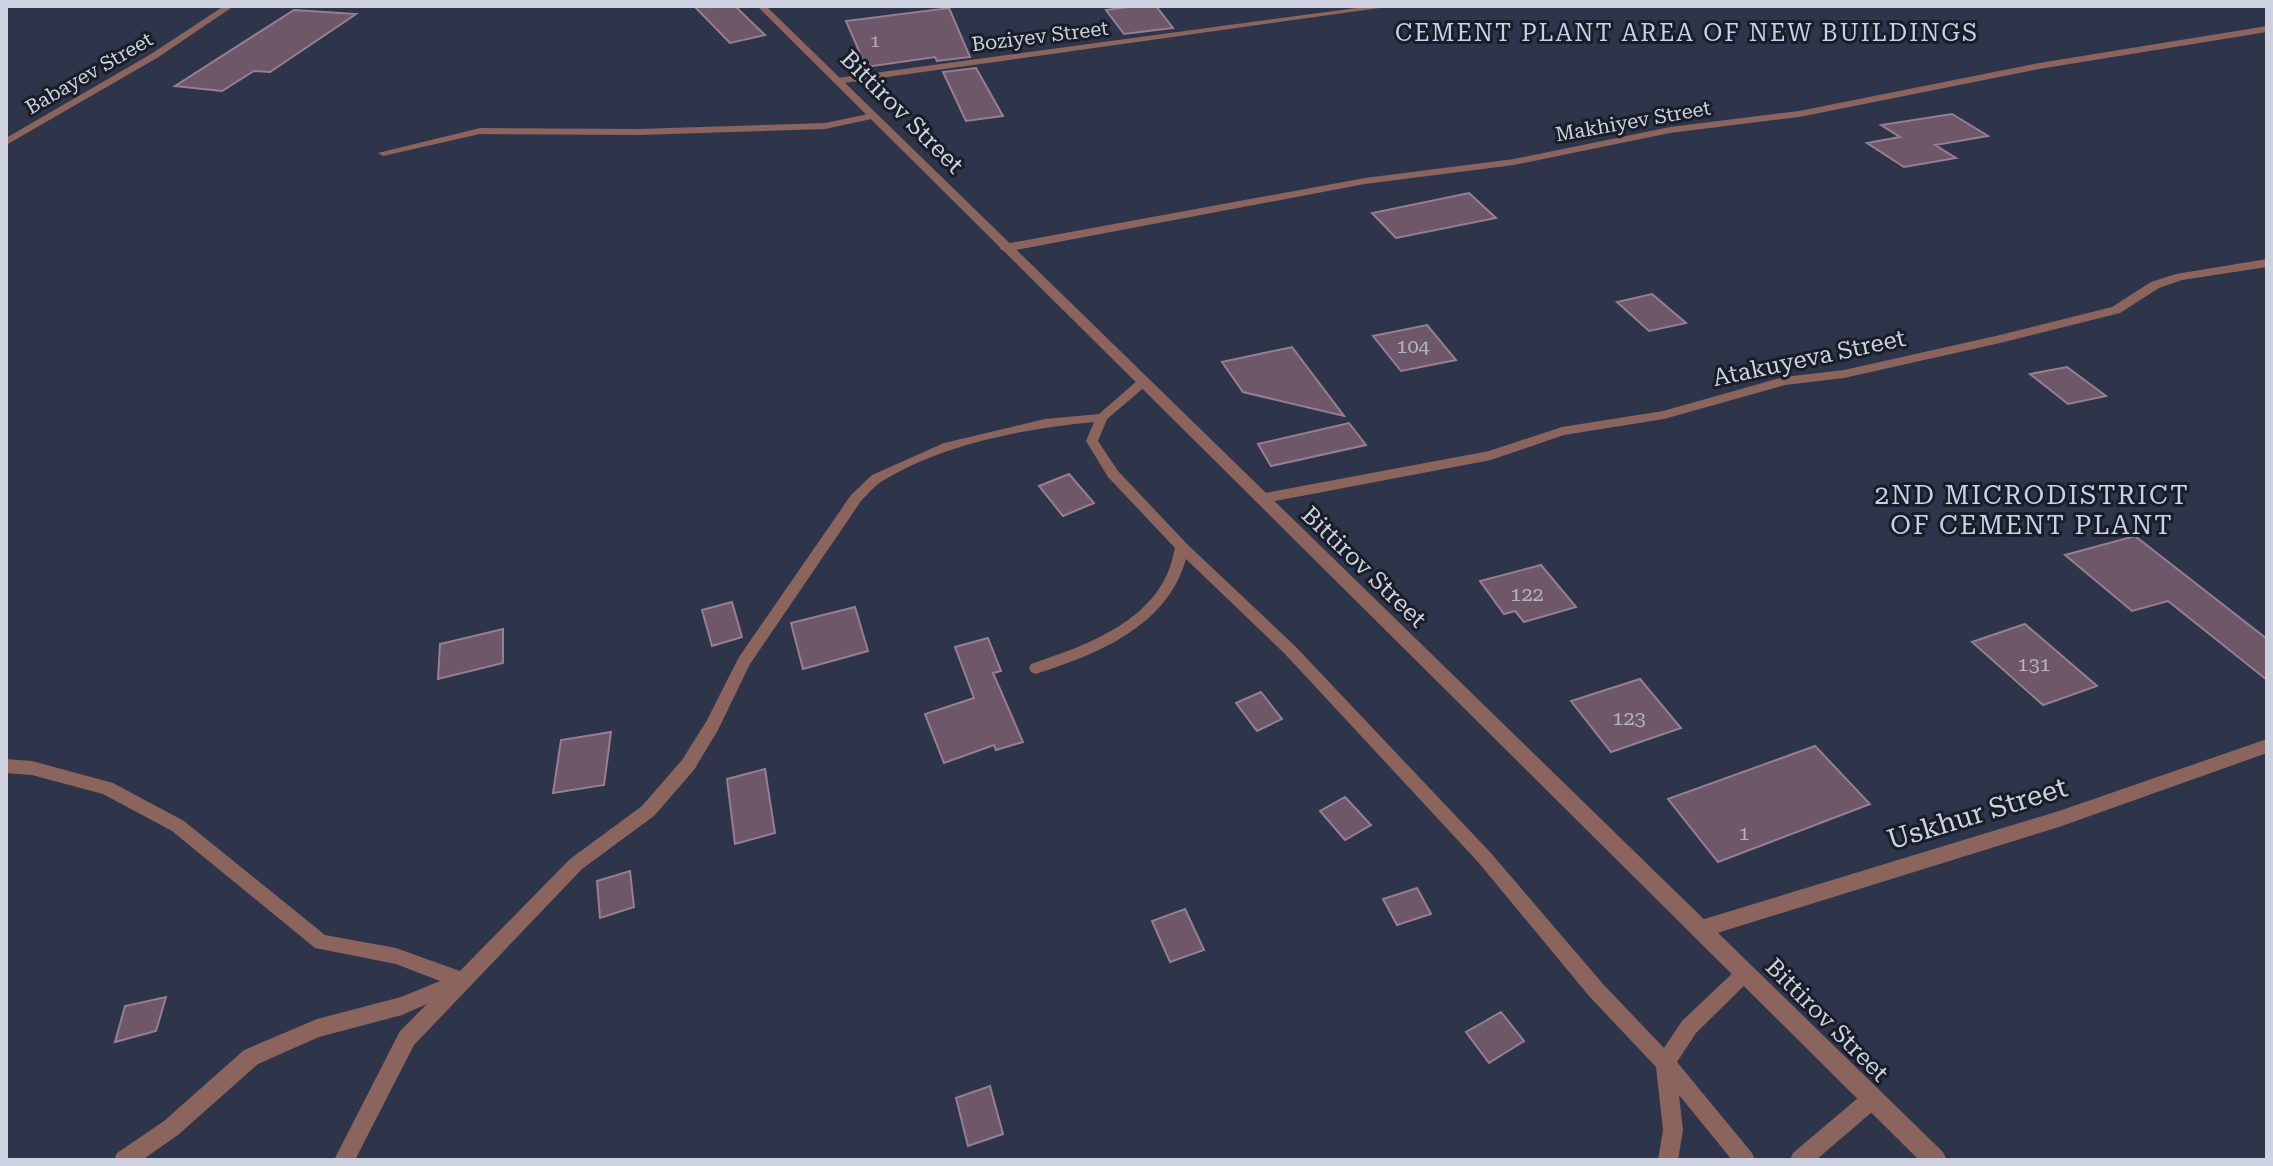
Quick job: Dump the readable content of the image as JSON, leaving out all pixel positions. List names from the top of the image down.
{
  "streets": {
    "street": [
      "Boziyev Street",
      "Babayev Street",
      "Bittirov Street",
      "Makhiyev Street",
      "Atakuyeva Street",
      "Uskhur Street"
    ]
  },
  "crossings": [
    ["Boziyev Street", "Bittirov Street"],
    ["Bittirov Street", "Makhiyev Street"],
    ["Bittirov Street", "Atakuyeva Street"],
    ["Bittirov Street", "Uskhur Street"]
  ],
  "districts": ["CEMENT PLANT AREA OF NEW BUILDINGS", "2ND MICRODISTRICT OF СEMENT PLANT"],
  "house_numbers": [
    "1",
    "104",
    "122",
    "131",
    "123",
    "1"
  ]
}
